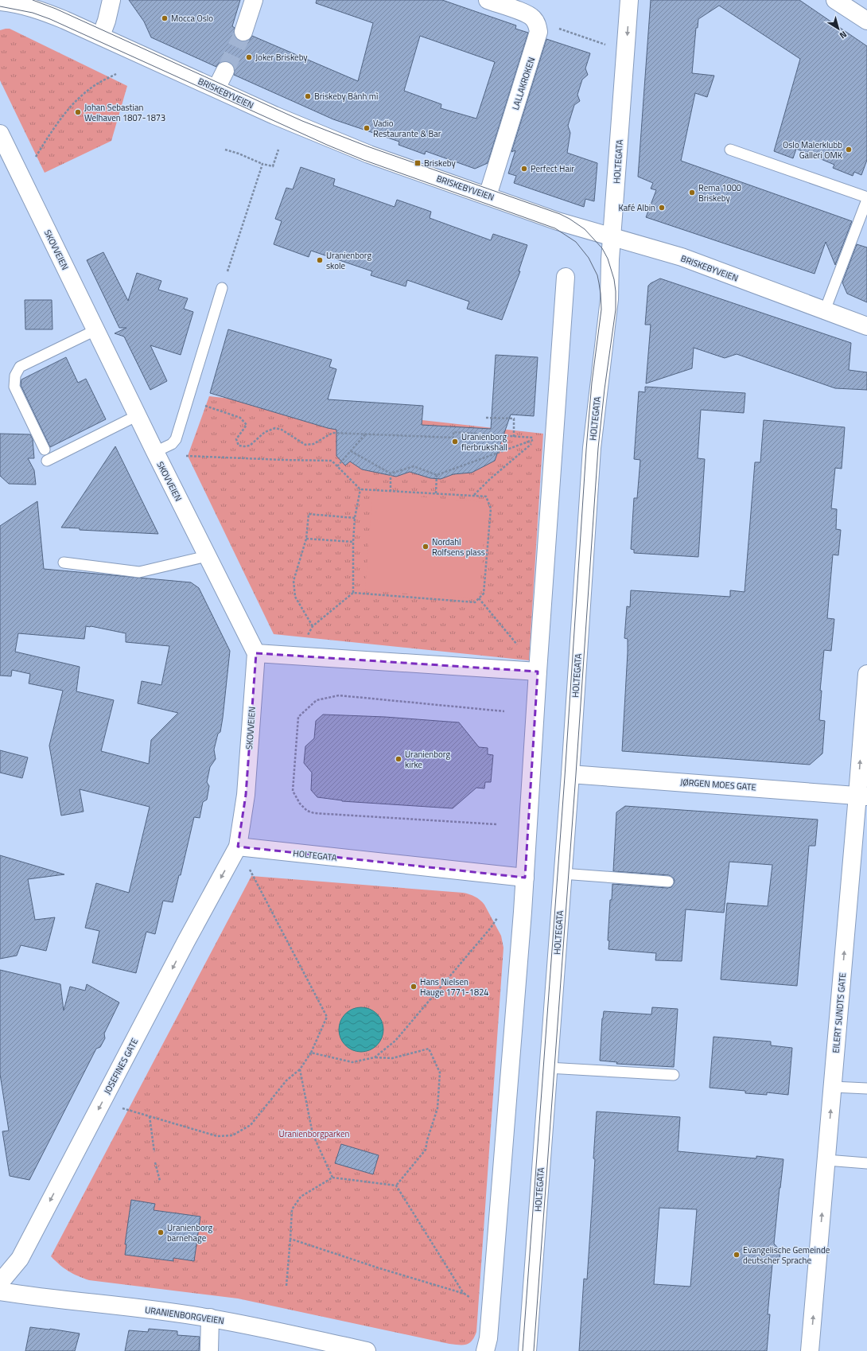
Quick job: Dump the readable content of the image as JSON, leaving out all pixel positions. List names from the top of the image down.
{
  "streets": {
    "street": [
      "LALLAKROKEN",
      "BRISKEBYVEIEN",
      "HOLTEGATA",
      "SKOVVEIEN",
      "JØRGEN MOES GATE",
      "EILERT SUNDTS GATE",
      "JOSEFINES GATE",
      "URANIENBORGVEIEN"
    ]
  },
  "crossings": [
    ["LALLAKROKEN", "BRISKEBYVEIEN"],
    ["BRISKEBYVEIEN", "HOLTEGATA"],
    ["HOLTEGATA", "SKOVVEIEN"],
    ["HOLTEGATA", "JØRGEN MOES GATE"],
    ["HOLTEGATA", "JOSEFINES GATE"],
    ["SKOVVEIEN", "JOSEFINES GATE"],
    ["JØRGEN MOES GATE", "EILERT SUNDTS GATE"]
  ],
  "one_way": ["EILERT SUNDTS GATE", "JOSEFINES GATE"],
  "parks": ["Uranienborgparken"],
  "places": {
    "other": [
      "Mocca Oslo",
      "Joker Briskeby",
      "Briskeby Bánh mì",
      "Johan Sebastian Welhaven 1807-1873",
      "Vadio Restaurante & Bar",
      "Oslo Malerklubb Galleri OMK",
      "Perfect Hair",
      "Rema 1000 Briskeby",
      "Kafé Albin",
      "Uranienborg skole",
      "Uranienborg flerbrukshall",
      "Nordahl Rolfsens plass",
      "Uranienborg kirke",
      "Hans Nielsen Hauge 1771-1824",
      "Uranienborg barnehage",
      "Evangelische Gemeinde deutscher Sprache"
    ],
    "transit": ["Briskeby"]
  },
  "north": "bottom right"
}
